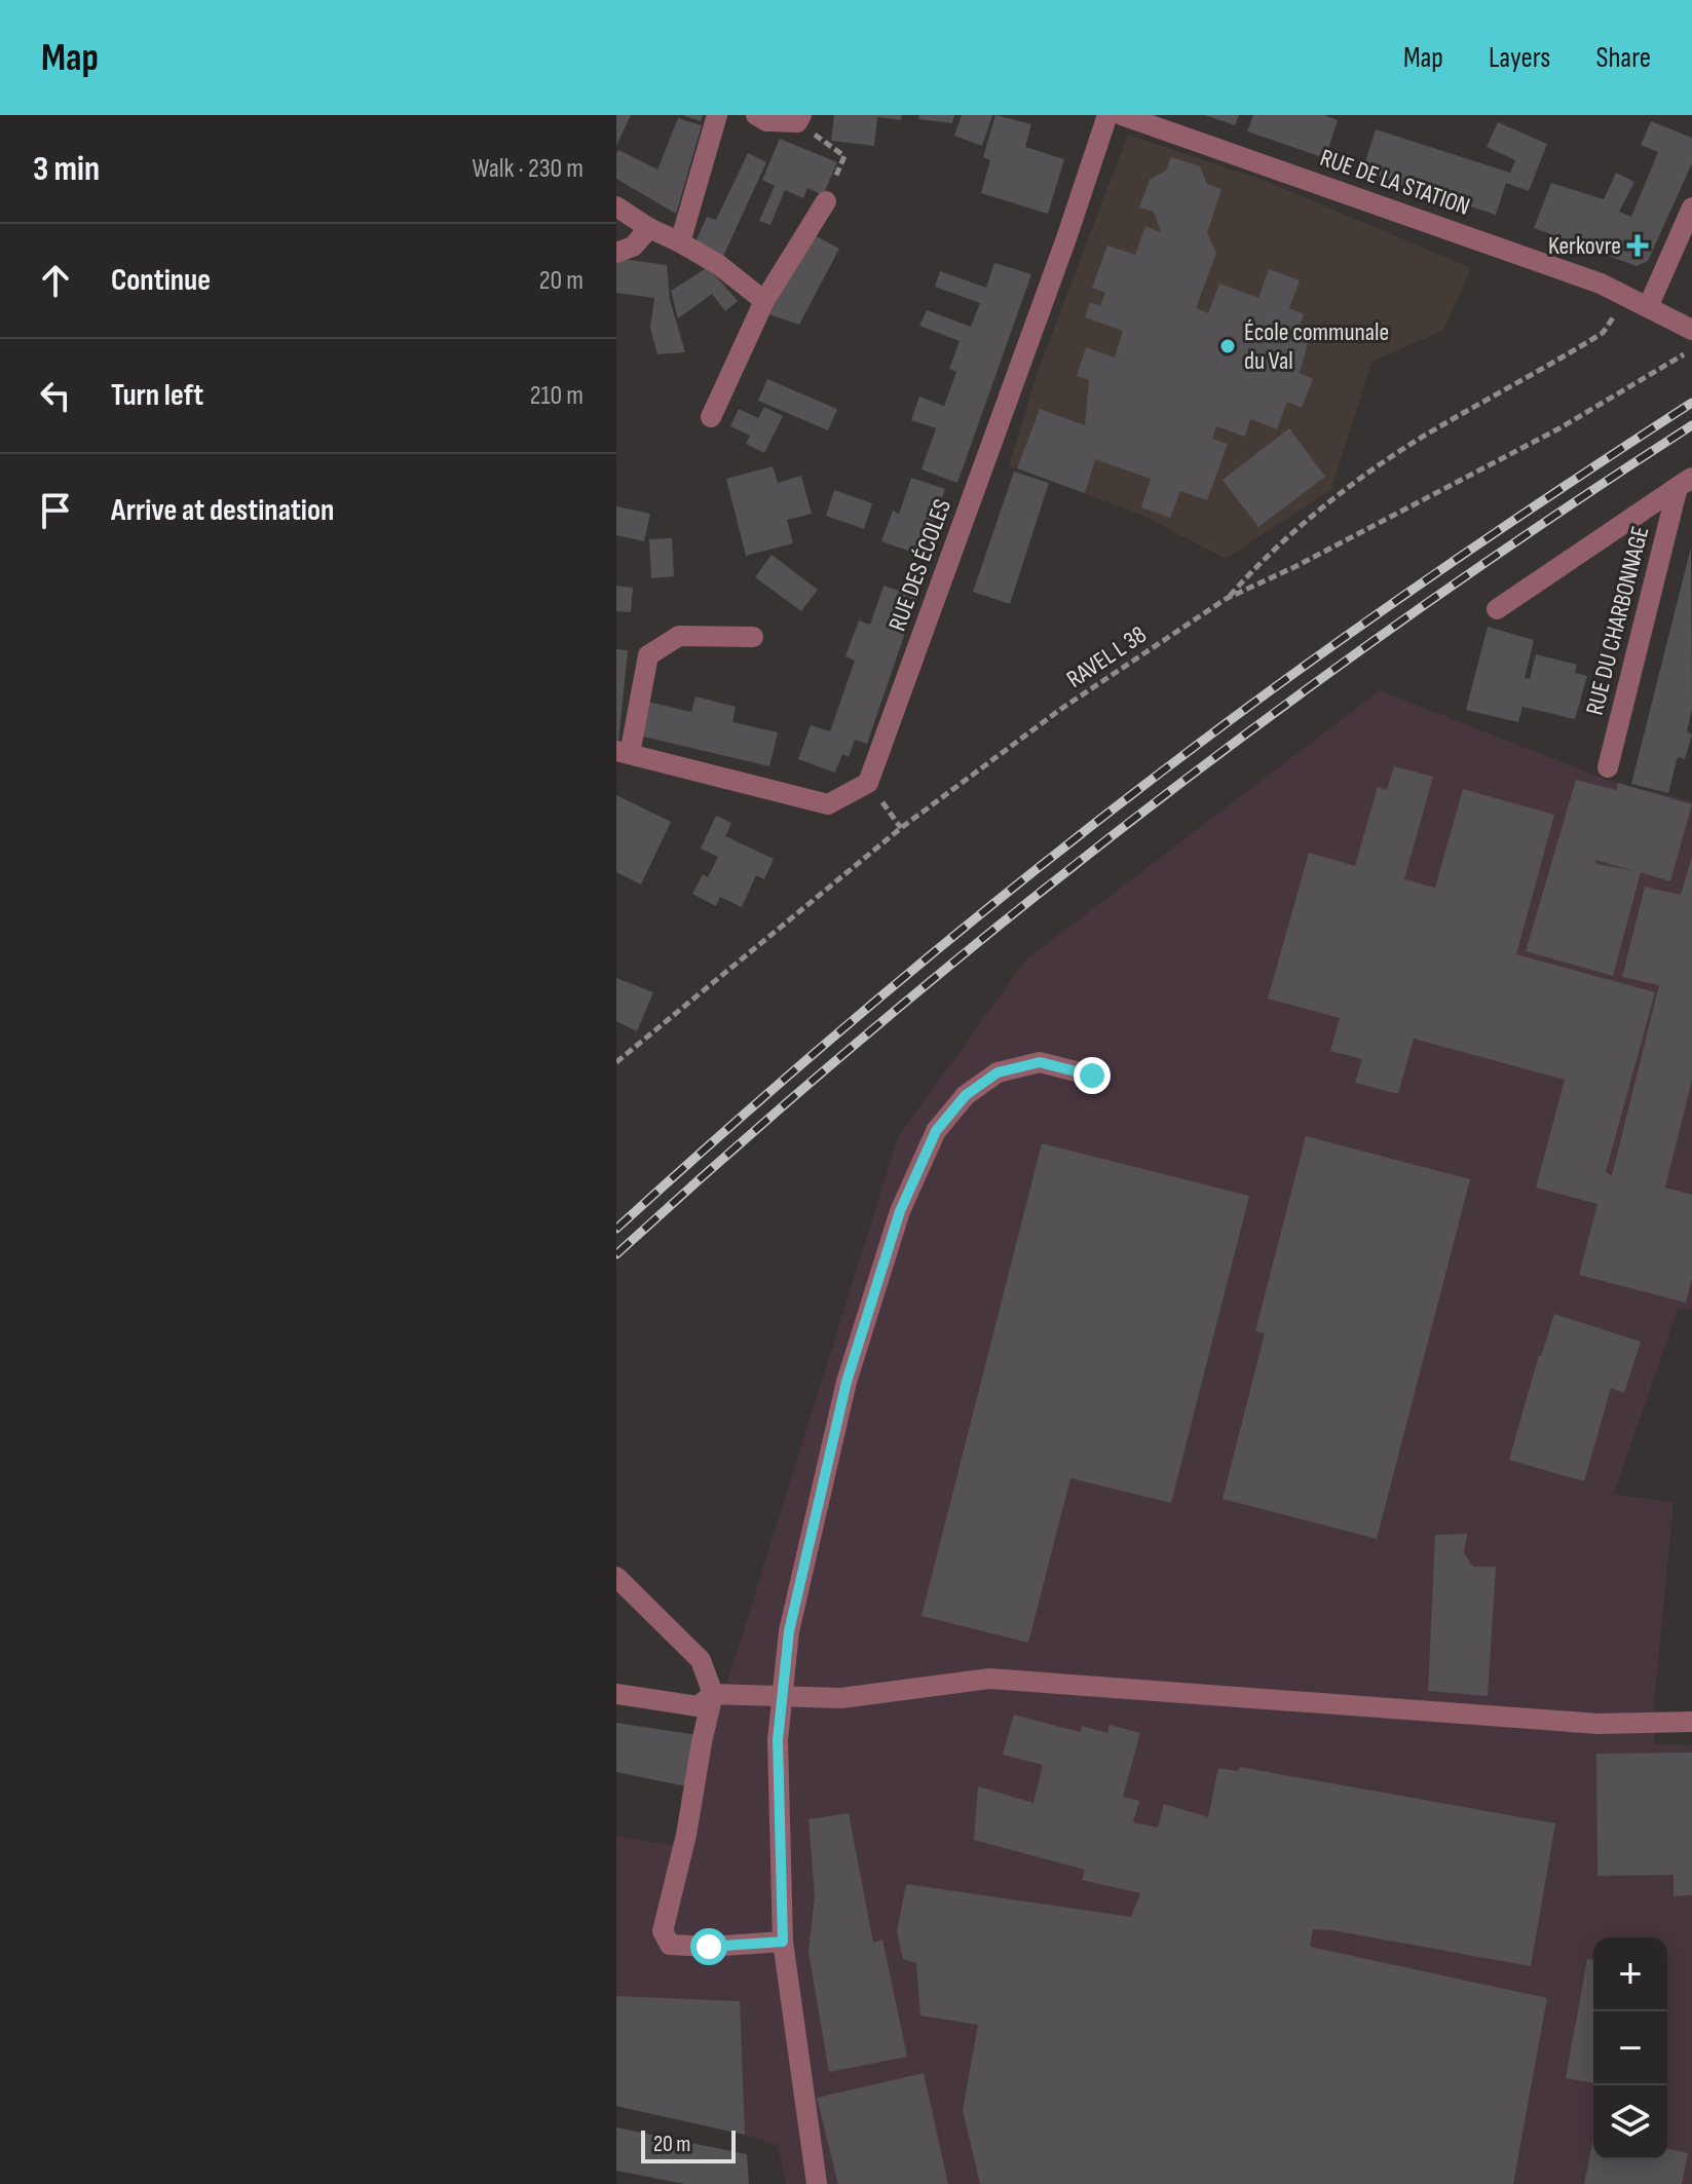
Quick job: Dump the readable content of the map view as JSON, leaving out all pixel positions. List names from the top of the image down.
{
  "streets": {
    "street": ["RUE DE LA STATION", "RUE DES ÉCOLES", "RUE DU CHARBONNAGE"],
    "path": ["RAVEL L 38"]
  },
  "places": {
    "health": ["Kerkovre"],
    "other": ["École communale du Val"]
  },
  "scale_bar": "20 m",
  "page": {
    "header": "Map",
    "nav": ["Map", "Layers", "Share"],
    "heading": ["3 min", "Walk · 230 m"],
    "list": [
      ["Continue", "20 m"],
      ["Turn left", "210 m"],
      "Arrive at destination"
    ],
    "map_buttons": ["+", "−"],
    "scale": "20 m"
  }
}
